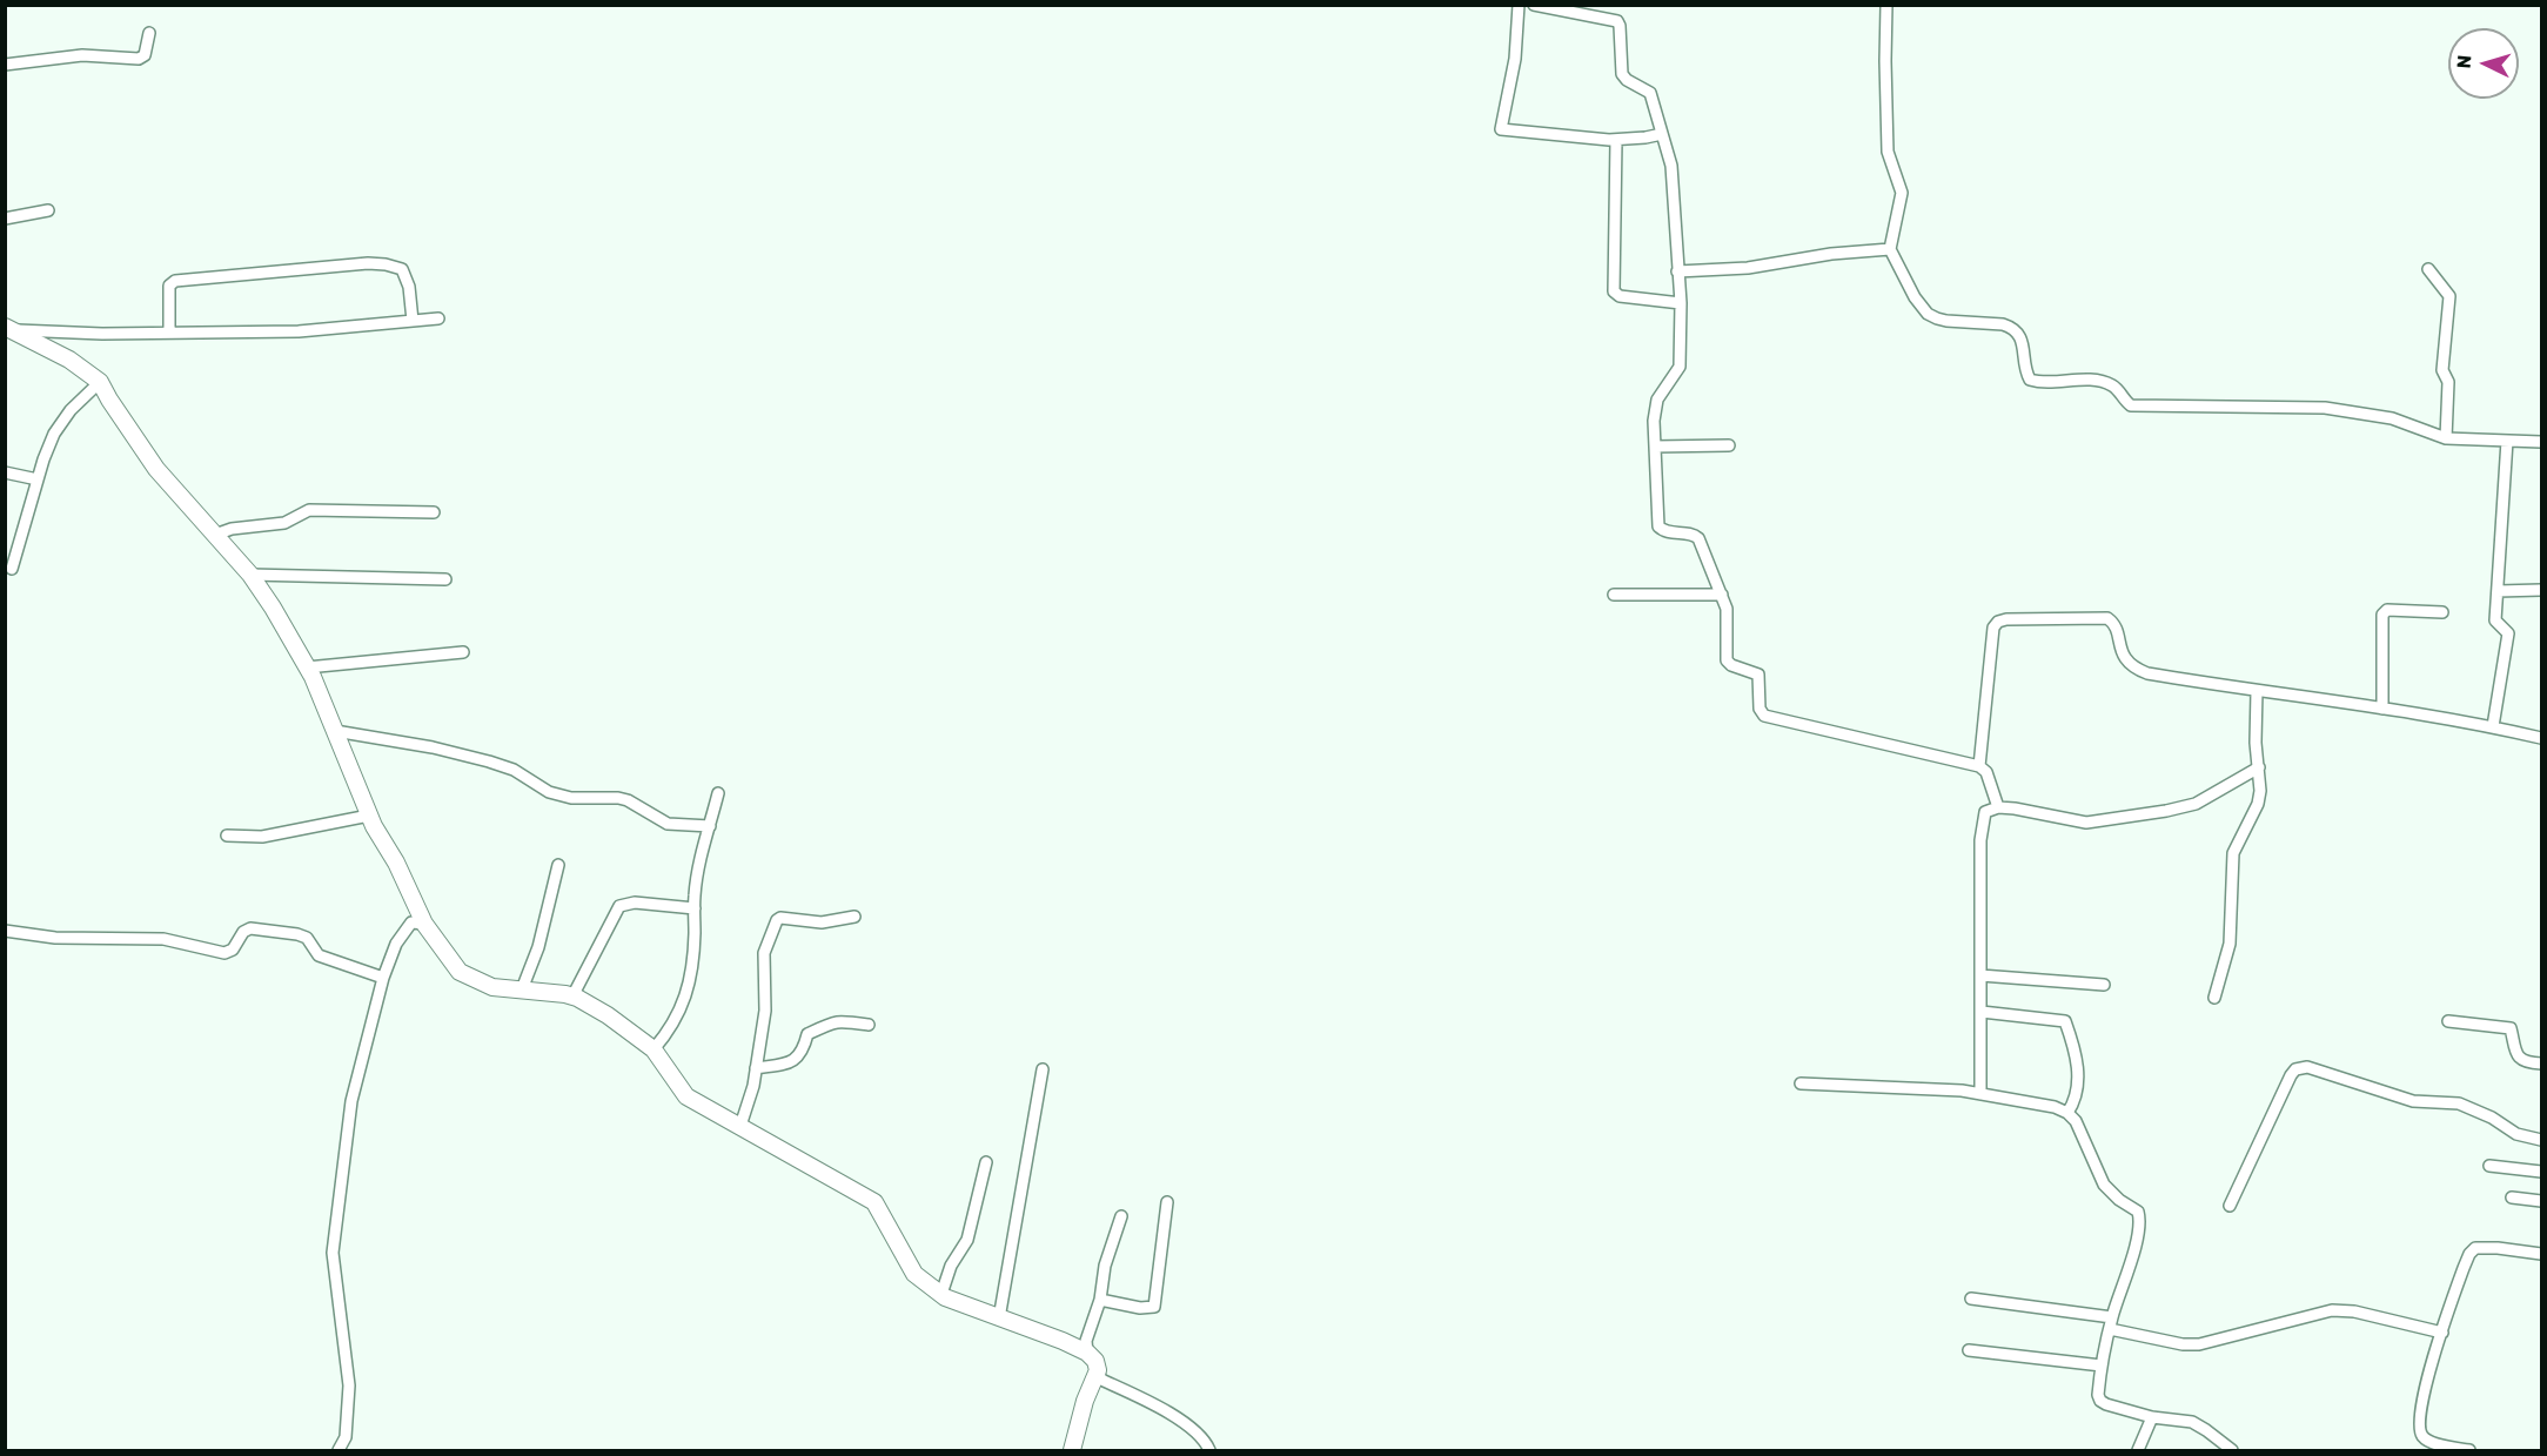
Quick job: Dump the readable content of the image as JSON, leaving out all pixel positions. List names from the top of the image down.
{
  "north": "left"
}
